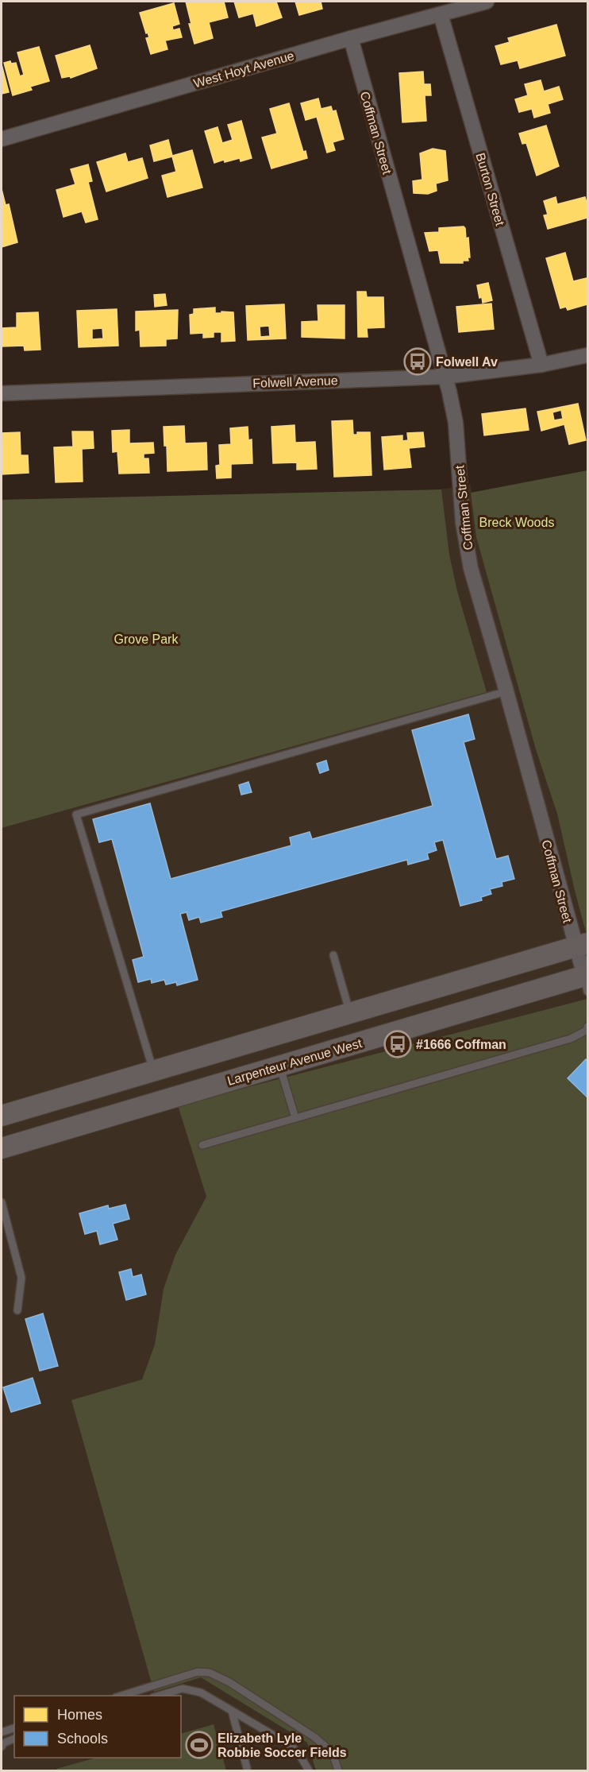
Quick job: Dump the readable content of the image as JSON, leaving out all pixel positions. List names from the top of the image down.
{
  "streets": {
    "main road": ["Larpenteur Avenue West"],
    "street": [
      "West Hoyt Avenue",
      "Coffman Street",
      "Burton Street",
      "Folwell Avenue"
    ]
  },
  "crossings": [
    ["West Hoyt Avenue", "Coffman Street"],
    ["West Hoyt Avenue", "Burton Street"],
    ["Coffman Street", "Folwell Avenue"],
    ["Coffman Street", "Larpenteur Avenue West"],
    ["Burton Street", "Folwell Avenue"]
  ],
  "parks": ["Breck Woods", "Grove Park"],
  "places": {
    "bus stop": ["Folwell Av", "#1666 Coffman"],
    "sports": ["Elizabeth Lyle Robbie Soccer Fields"]
  },
  "legend": ["Homes", "Schools"]
}
